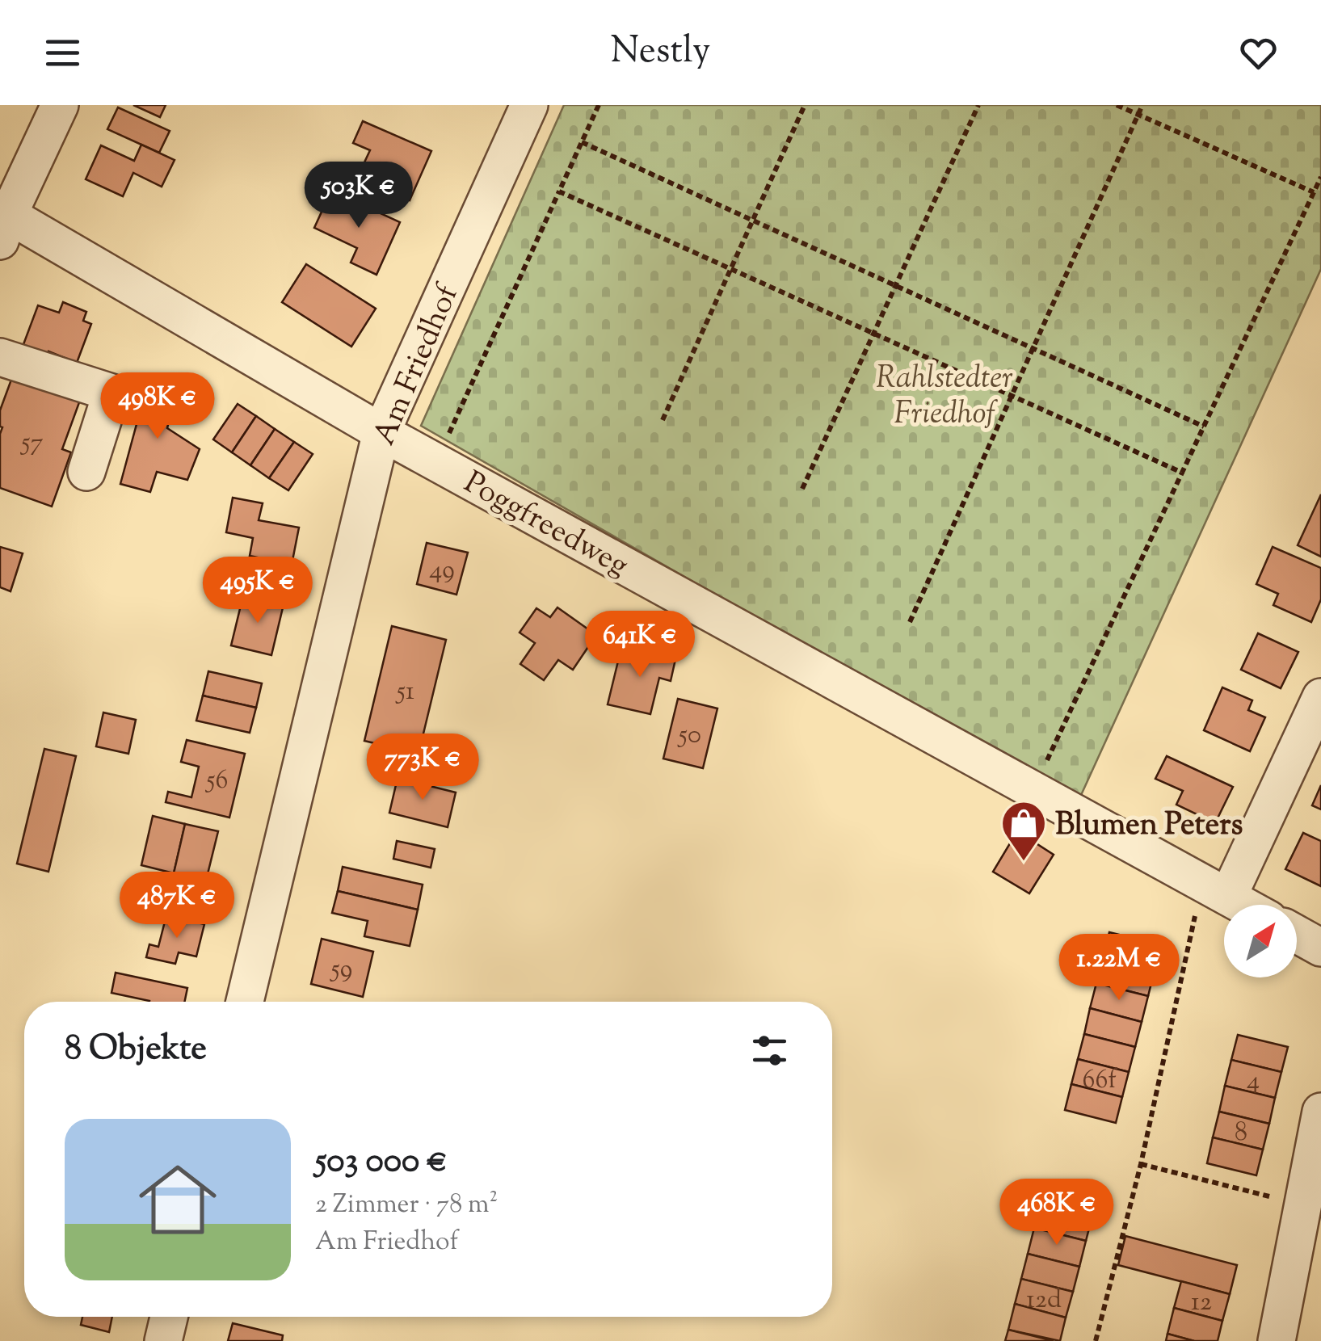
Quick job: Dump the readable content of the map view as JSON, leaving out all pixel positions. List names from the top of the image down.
{
  "streets": {
    "street": ["Am Friedhof", "Poggfreedweg"]
  },
  "crossings": [
    ["Am Friedhof", "Poggfreedweg"]
  ],
  "parks": ["Rahlstedter Friedhof"],
  "places": {
    "shop": ["Blumen Peters"]
  },
  "house_numbers": [
    "57",
    "49",
    "51",
    "50",
    "56",
    "59",
    "66f",
    "4",
    "8",
    "12d",
    "12"
  ],
  "north": "top right",
  "page": {
    "header": "Nestly",
    "price": [
      "503K €",
      "498K €",
      "495K €",
      "641K €",
      "773K €",
      "487K €",
      "1.22M €",
      "468K €"
    ],
    "heading": "8 Objekte",
    "list": [
      {
        "name": "503 000 €",
        "note": "2 Zimmer · 78 m² · Am Friedhof"
      }
    ]
  }
}
